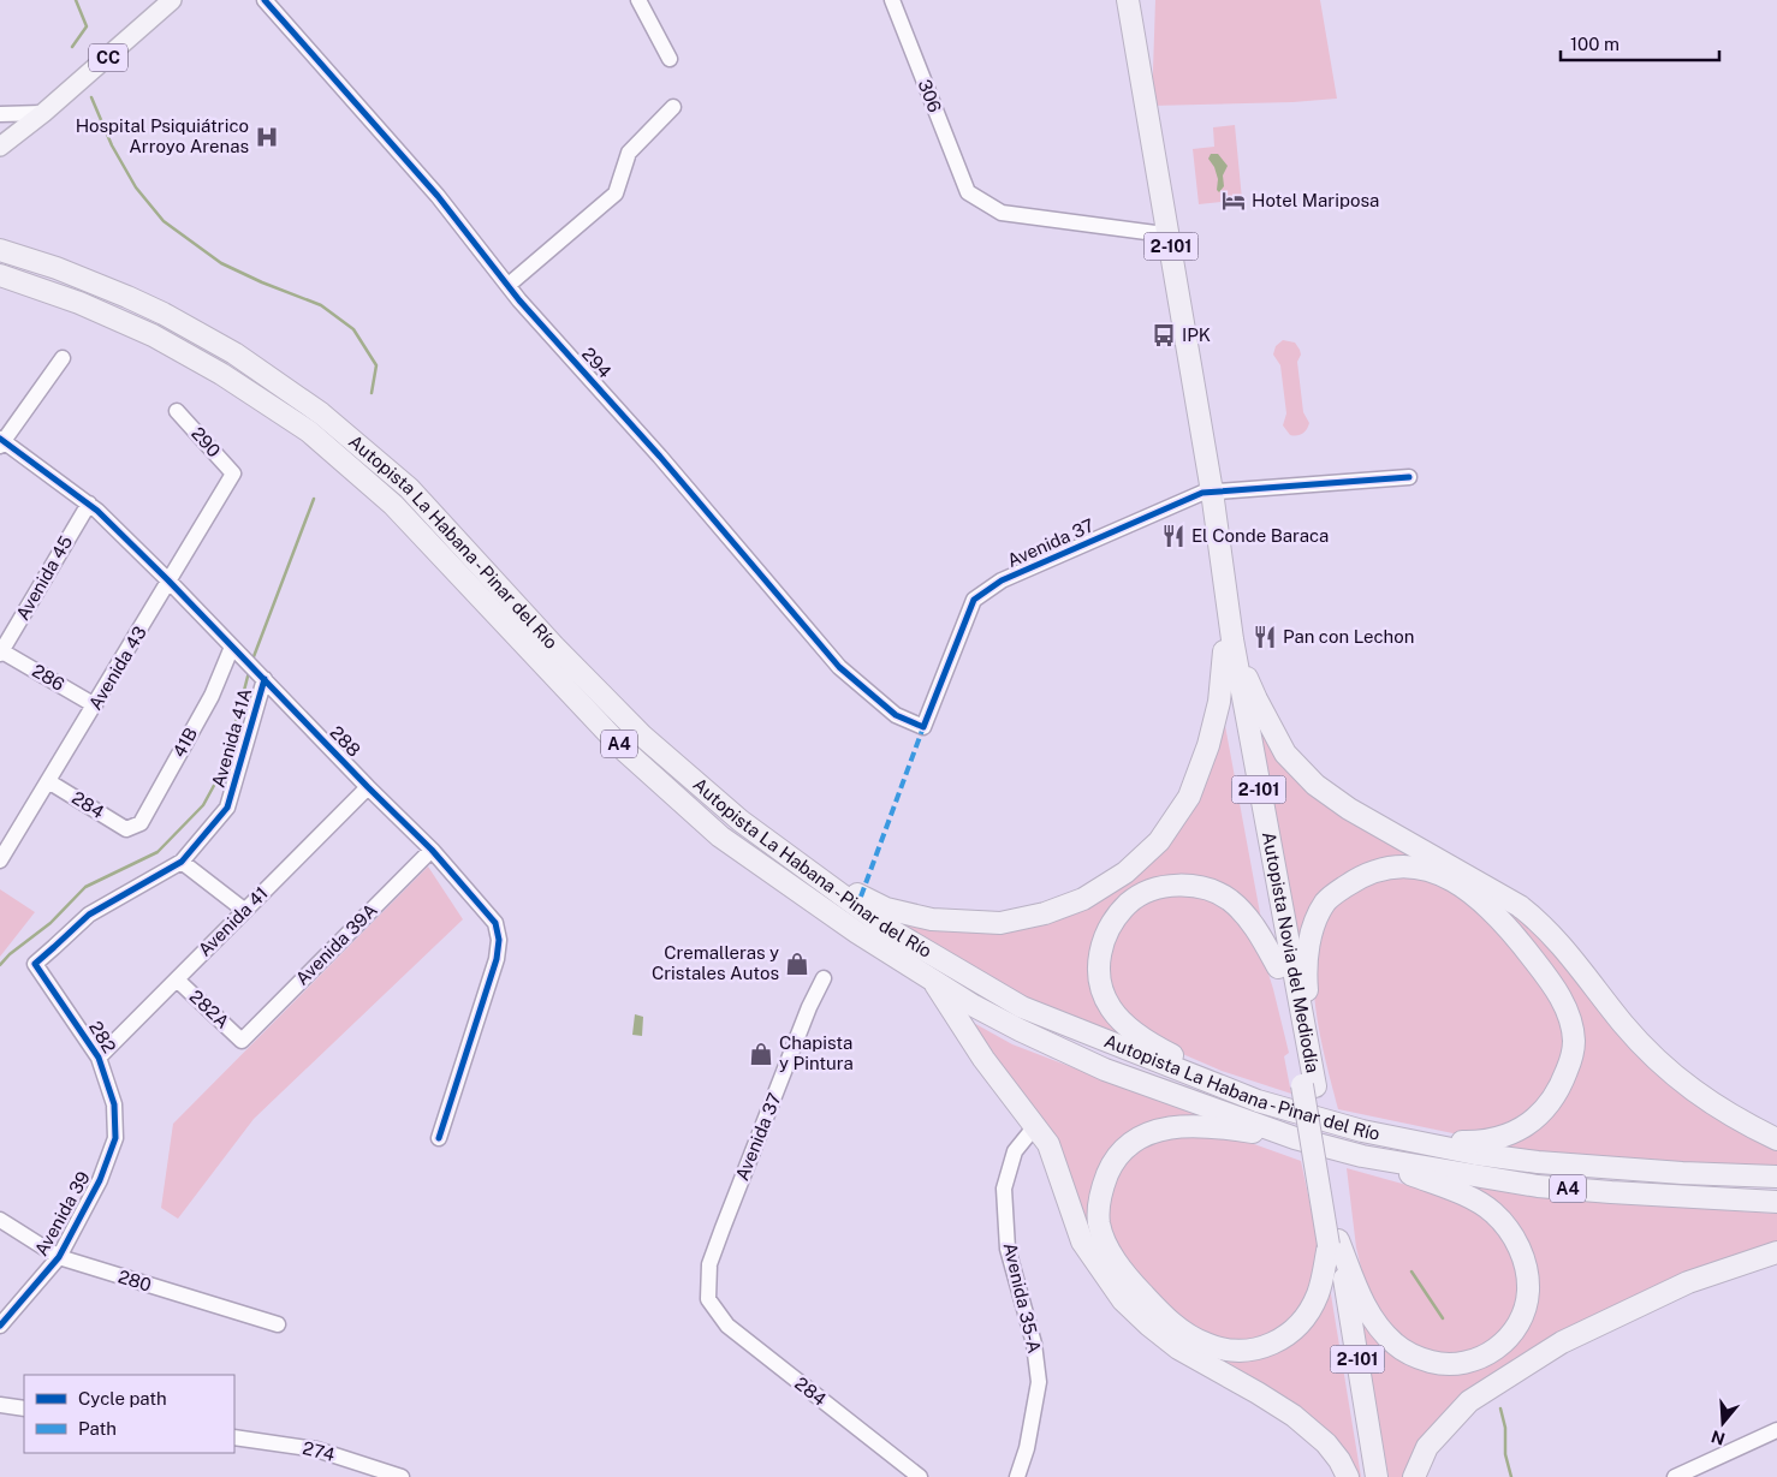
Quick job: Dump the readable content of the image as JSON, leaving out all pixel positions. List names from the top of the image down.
{
  "streets": {
    "highway": [
      "2-101",
      "Autopista La Habana - Pinar del Río",
      "A4",
      "Autopista Novia del Mediodía"
    ],
    "main road": ["CC"],
    "street": [
      "306",
      "294",
      "290",
      "Avenida 37",
      "Avenida 45",
      "Avenida 43",
      "286",
      "Avenida 41A",
      "288",
      "41B",
      "284",
      "Avenida 41",
      "Avenida 39A",
      "282A",
      "282",
      "Avenida 39",
      "280",
      "Avenida 35-A",
      "274"
    ]
  },
  "crossings": [
    ["306", "Autopista Novia del Mediodía"],
    ["2-101", "Autopista Novia del Mediodía"],
    ["294", "Avenida 37"],
    ["290", "Avenida 43"],
    ["Avenida 37", "284"],
    ["Avenida 37", "Autopista Novia del Mediodía"],
    ["Avenida 45", "286"],
    ["Avenida 45", "288"],
    ["Avenida 43", "286"],
    ["Avenida 43", "288"],
    ["Avenida 43", "284"],
    ["Avenida 41A", "288"],
    ["Avenida 41A", "282"],
    ["288", "41B"],
    ["288", "Avenida 41"],
    ["288", "Avenida 39A"],
    ["41B", "284"],
    ["Avenida 41", "282A"],
    ["Avenida 41", "282"],
    ["Avenida 39A", "282A"],
    ["282", "Avenida 39"],
    ["Avenida 39", "280"]
  ],
  "places": {
    "hospital": ["Hospital Psiquiátrico Arroyo Arenas"],
    "hotel": ["Hotel Mariposa"],
    "bus stop": ["IPK"],
    "restaurant": ["El Conde Baraca", "Pan con Lechon"],
    "shop": ["Cremalleras y Cristales Autos", "Chapista y Pintura"]
  },
  "legend": ["Cycle path", "Path"],
  "scale_bar": "100 m",
  "north": "bottom"
}
